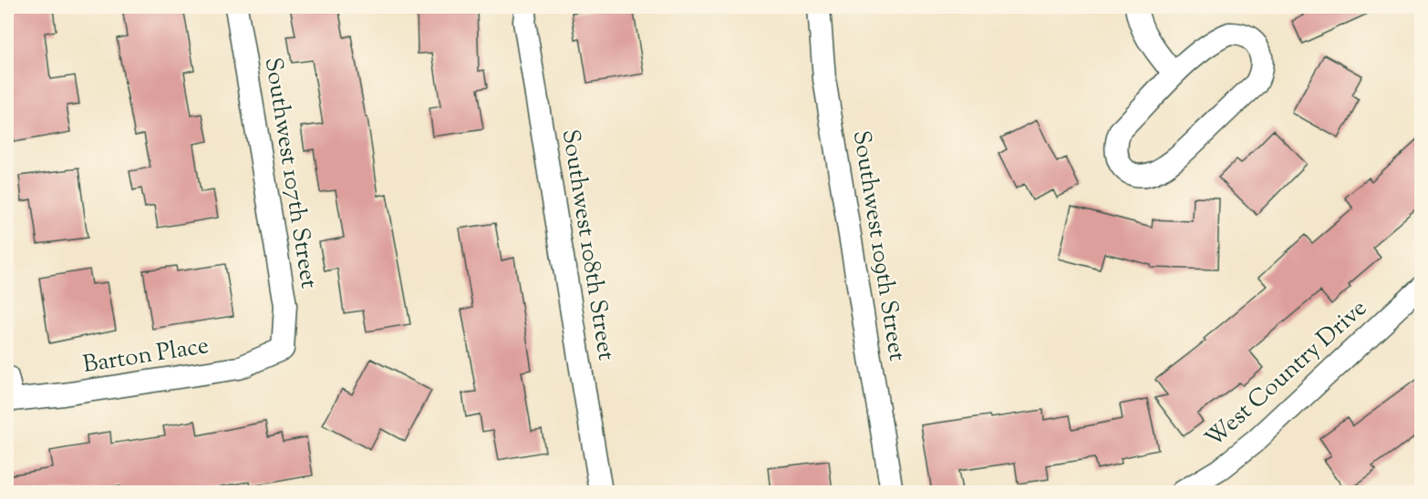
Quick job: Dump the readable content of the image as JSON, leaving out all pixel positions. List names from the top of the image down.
{
  "streets": {
    "street": [
      "Southwest 107th Street",
      "Southwest 108th Street",
      "Southwest 109th Street",
      "Barton Place",
      "West Country Drive"
    ]
  },
  "crossings": [
    ["Southwest 107th Street", "Barton Place"]
  ]
}
